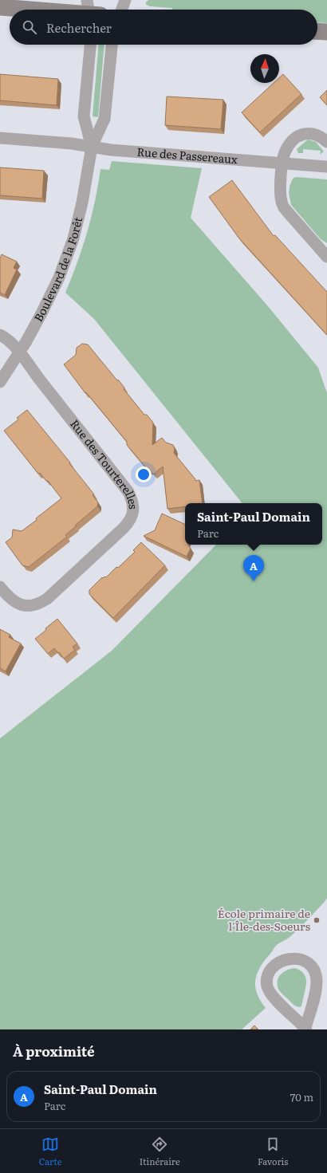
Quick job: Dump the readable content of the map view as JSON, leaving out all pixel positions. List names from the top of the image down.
{
  "streets": {
    "street": ["Rue des Passereaux", "Boulevard de la Forêt", "Rue des Tourterelles"]
  },
  "crossings": [
    ["Rue des Passereaux", "Boulevard de la Forêt"],
    ["Boulevard de la Forêt", "Rue des Tourterelles"]
  ],
  "places": ["École primaire de l'Île-des-Soeurs"],
  "north": "top",
  "page": {
    "search": "Rechercher",
    "popup": ["Saint-Paul Domain", "Parc"],
    "pins": "A",
    "heading": "À proximité",
    "list": [
      {
        "mark": "A",
        "name": "Saint-Paul Domain",
        "note": "Parc",
        "value": "70 m"
      }
    ],
    "nav": ["Carte", "Itinéraire", "Favoris"]
  }
}
